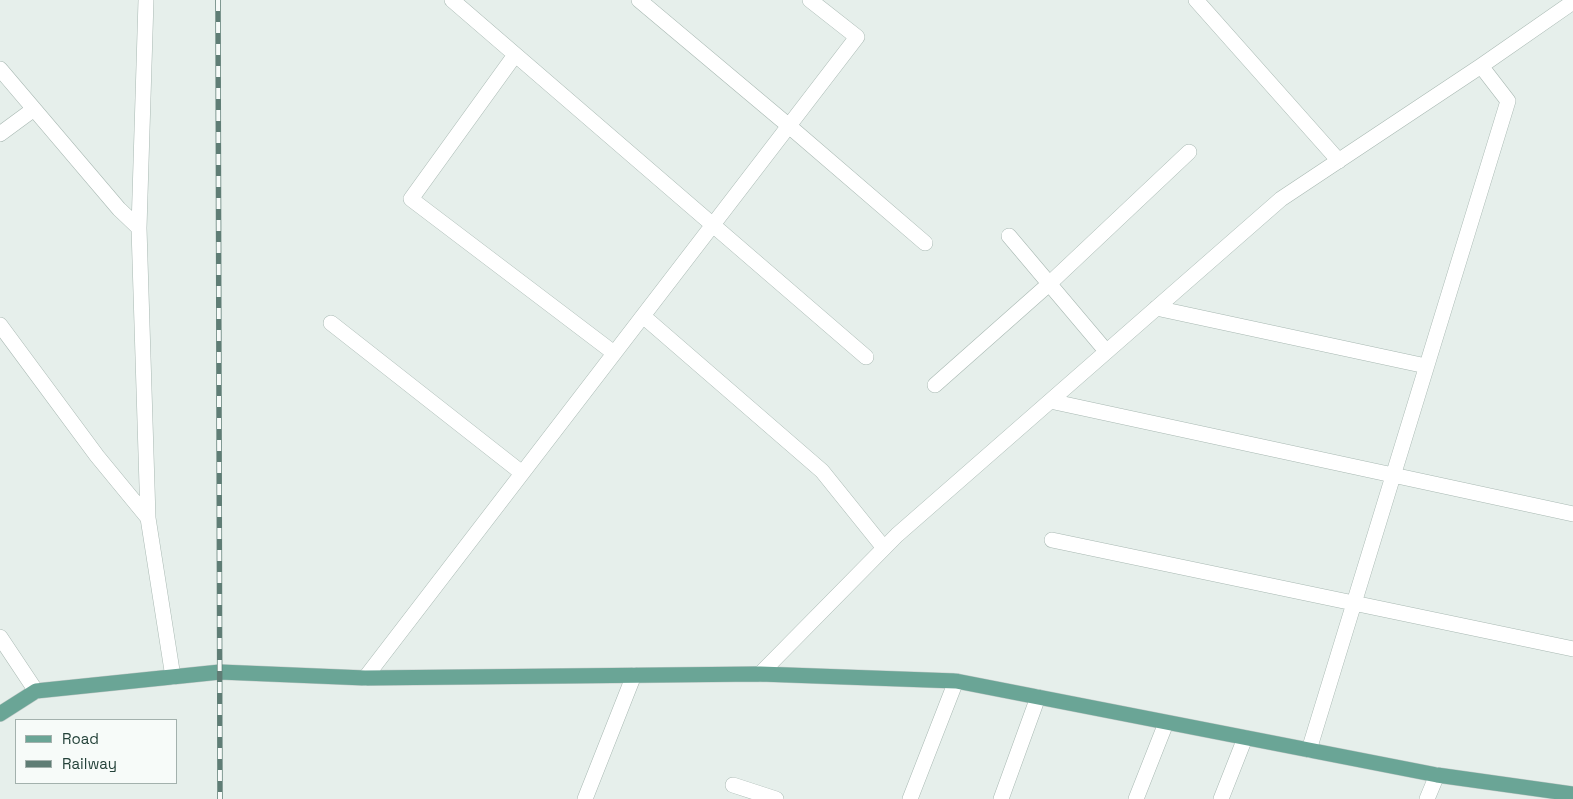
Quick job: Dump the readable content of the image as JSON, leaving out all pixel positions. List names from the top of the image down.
{
  "legend": ["Road", "Railway"]
}
